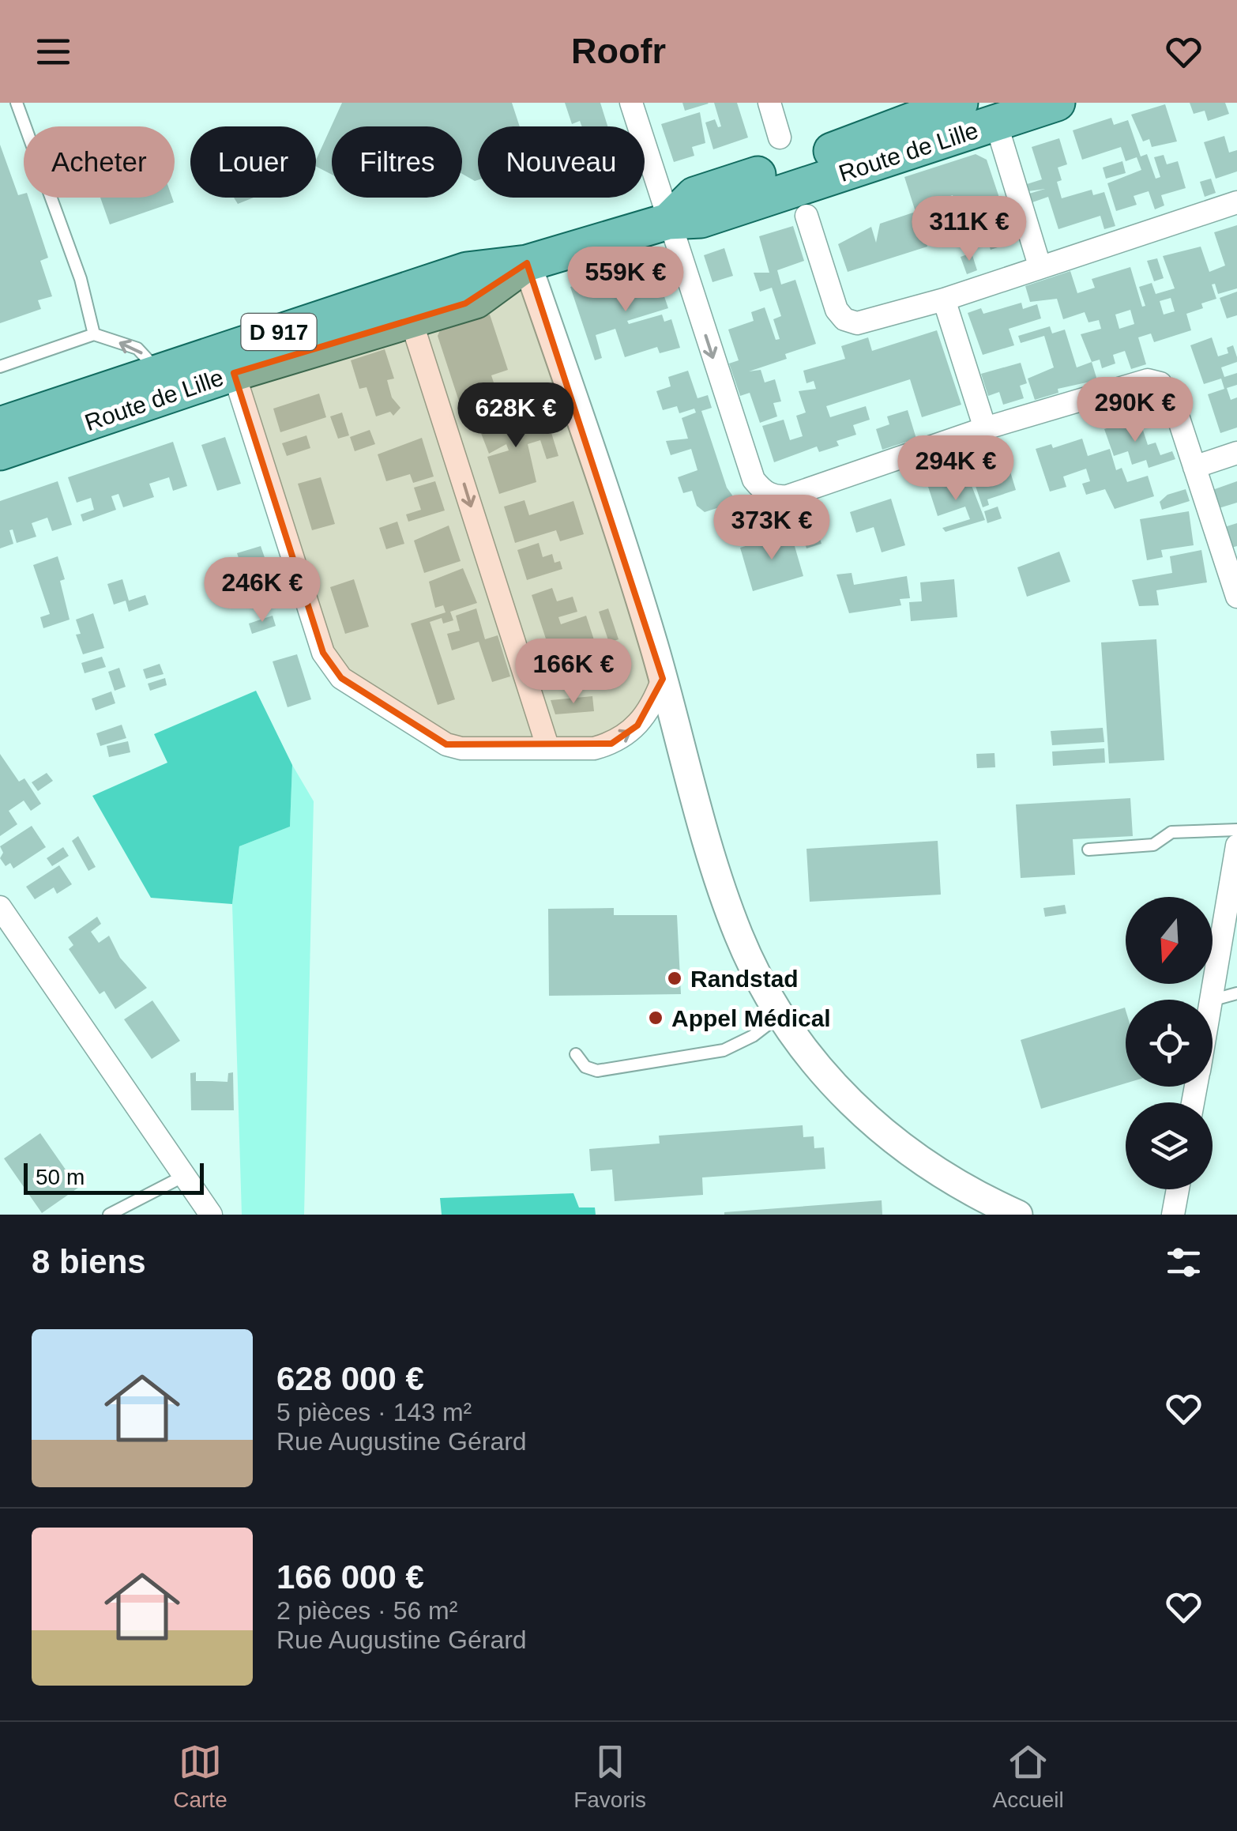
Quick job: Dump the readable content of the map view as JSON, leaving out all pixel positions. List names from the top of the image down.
{
  "streets": {
    "main road": ["Route de Lille", "D 917"]
  },
  "places": ["Randstad", "Appel Médical"],
  "scale_bar": "50 m",
  "north": "bottom",
  "page": {
    "header": "Roofr",
    "chip": [
      "Acheter",
      "Louer",
      "Filtres",
      "Nouveau"
    ],
    "price": [
      "311K €",
      "559K €",
      "290K €",
      "628K €",
      "294K €",
      "373K €",
      "246K €",
      "166K €"
    ],
    "scale": "50 m",
    "heading": "8 biens",
    "list": [
      {
        "name": "628 000 €",
        "note": "5 pièces · 143 m² · Rue Augustine Gérard"
      },
      {
        "name": "166 000 €",
        "note": "2 pièces · 56 m² · Rue Augustine Gérard"
      }
    ],
    "tabs": ["Carte", "Favoris", "Accueil"]
  }
}
